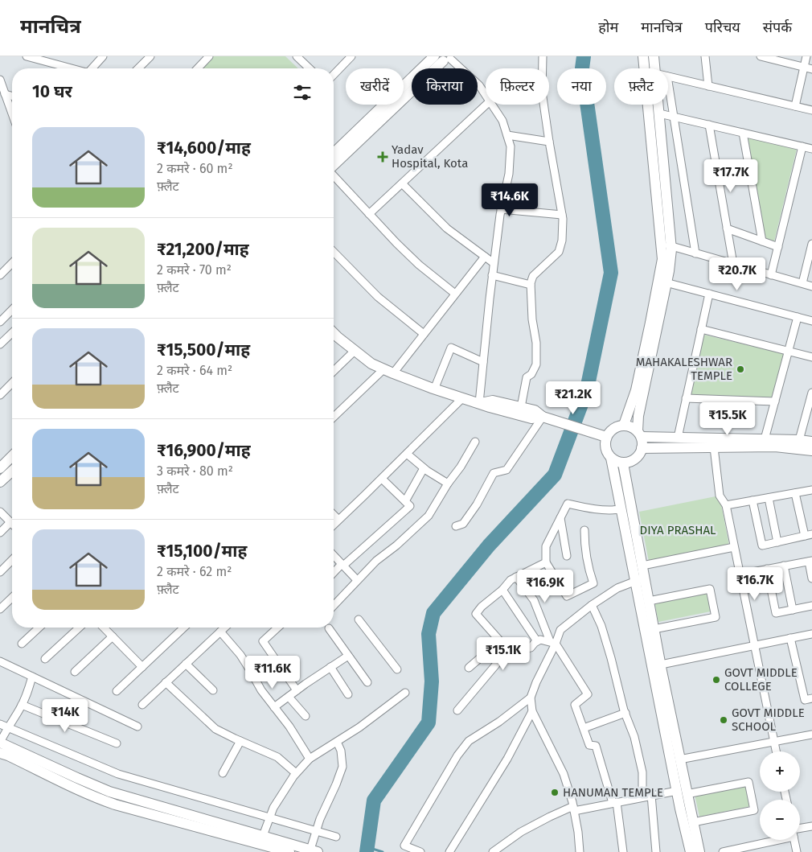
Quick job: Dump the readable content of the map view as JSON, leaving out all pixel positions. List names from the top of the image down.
{
  "parks": ["DIYA PRASHAL"],
  "places": {
    "health": ["Yadav Hospital, Kota"],
    "other": [
      "MAHAKALESHWAR TEMPLE",
      "GOVT MIDDLE COLLEGE",
      "GOVT MIDDLE SCHOOL",
      "HANUMAN TEMPLE"
    ]
  },
  "page": {
    "header": "मानचित्र",
    "nav": [
      "होम",
      "मानचित्र",
      "परिचय",
      "संपर्क"
    ],
    "chip": [
      "खरीदें",
      "किराया",
      "फ़िल्टर",
      "नया",
      "फ़्लैट"
    ],
    "heading": "10 घर",
    "list": [
      {
        "name": "₹14,600/माह",
        "note": "2 कमरे · 60 m² · फ़्लैट"
      },
      {
        "name": "₹21,200/माह",
        "note": "2 कमरे · 70 m² · फ़्लैट"
      },
      {
        "name": "₹15,500/माह",
        "note": "2 कमरे · 64 m² · फ़्लैट"
      },
      {
        "name": "₹16,900/माह",
        "note": "3 कमरे · 80 m² · फ़्लैट"
      },
      {
        "name": "₹15,100/माह",
        "note": "2 कमरे · 62 m² · फ़्लैट"
      }
    ],
    "price": [
      "₹17.7K",
      "₹14.6K",
      "₹20.7K",
      "₹21.2K",
      "₹15.5K",
      "₹16.7K",
      "₹16.9K",
      "₹15.1K",
      "₹11.6K",
      "₹14K"
    ],
    "map_buttons": ["+", "−"]
  }
}
